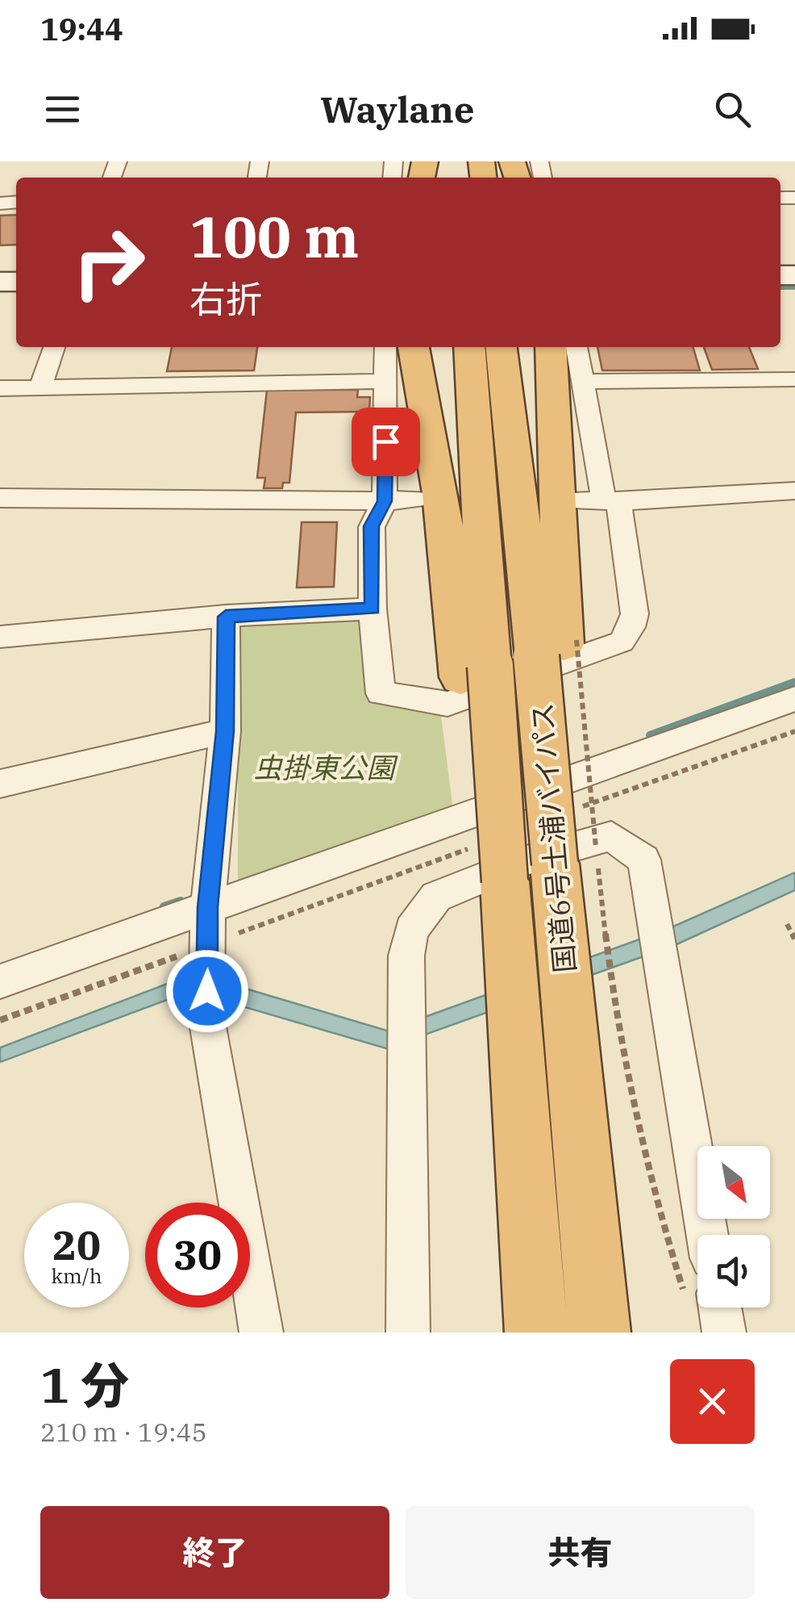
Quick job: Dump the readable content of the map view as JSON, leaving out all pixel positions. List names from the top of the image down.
{
  "streets": {
    "highway": ["国道6号土浦バイパス"]
  },
  "parks": ["虫掛東公園"],
  "north": "bottom right",
  "page": {
    "status": "19:44",
    "header": "Waylane",
    "turn": ["100 m", "右折"],
    "speed": "20 km/h",
    "limit": "30",
    "heading": ["1 分", "210 m · 19:45"],
    "buttons": ["終了", "共有"]
  }
}
